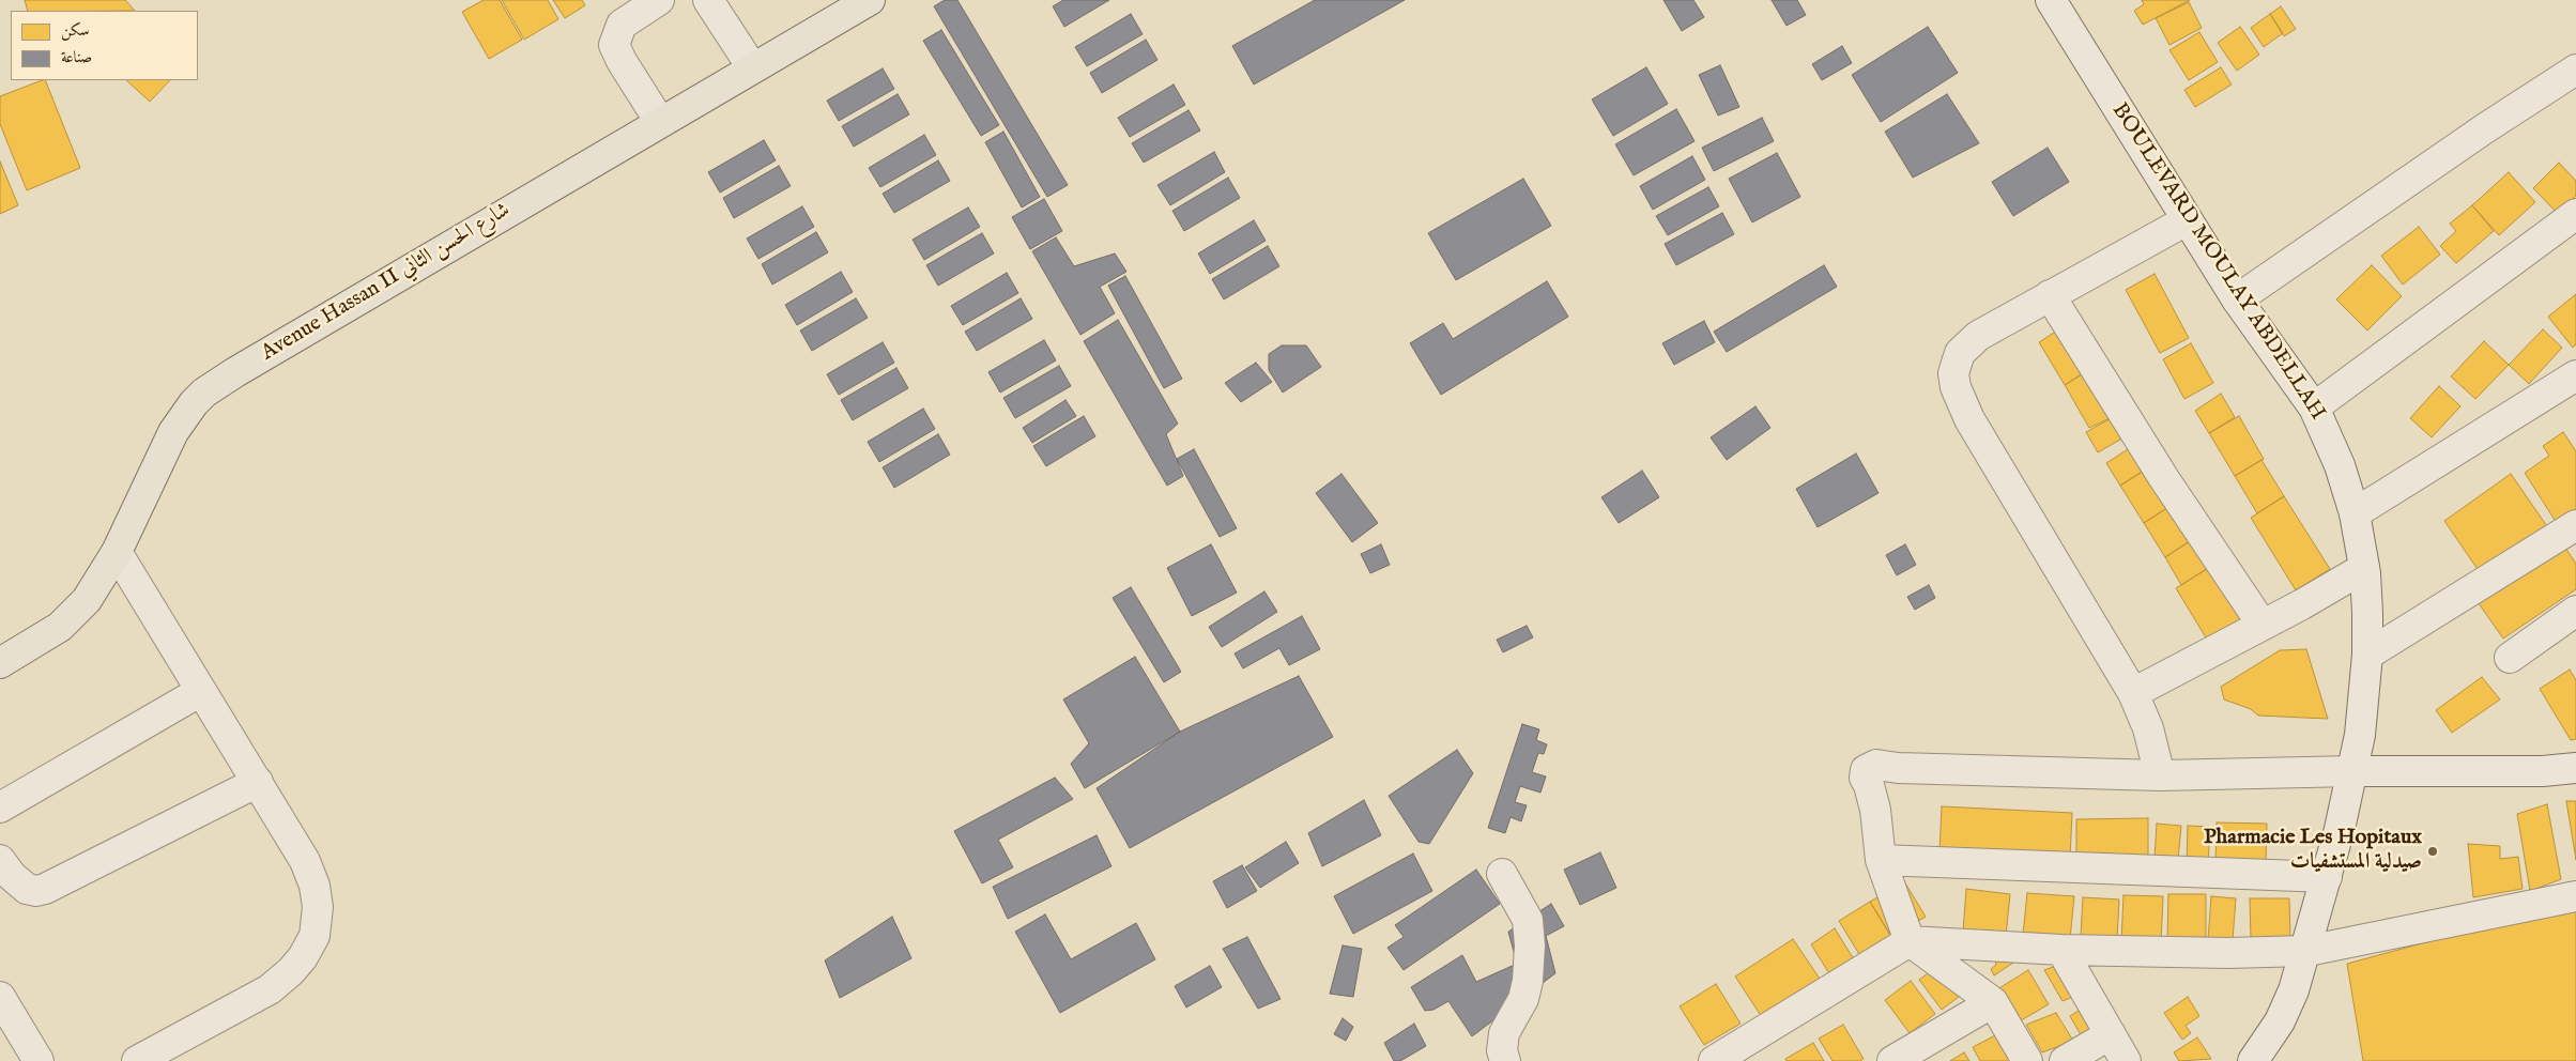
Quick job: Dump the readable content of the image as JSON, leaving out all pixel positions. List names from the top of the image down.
{
  "streets": {
    "main road": ["Avenue Hassan II شارع الحسن الثاني"],
    "street": ["BOULEVARD MOULAY ABDELLAH"]
  },
  "places": ["Pharmacie Les Hopitaux صيدلية المستشفيات"],
  "legend": ["سكن", "صناعة"]
}
